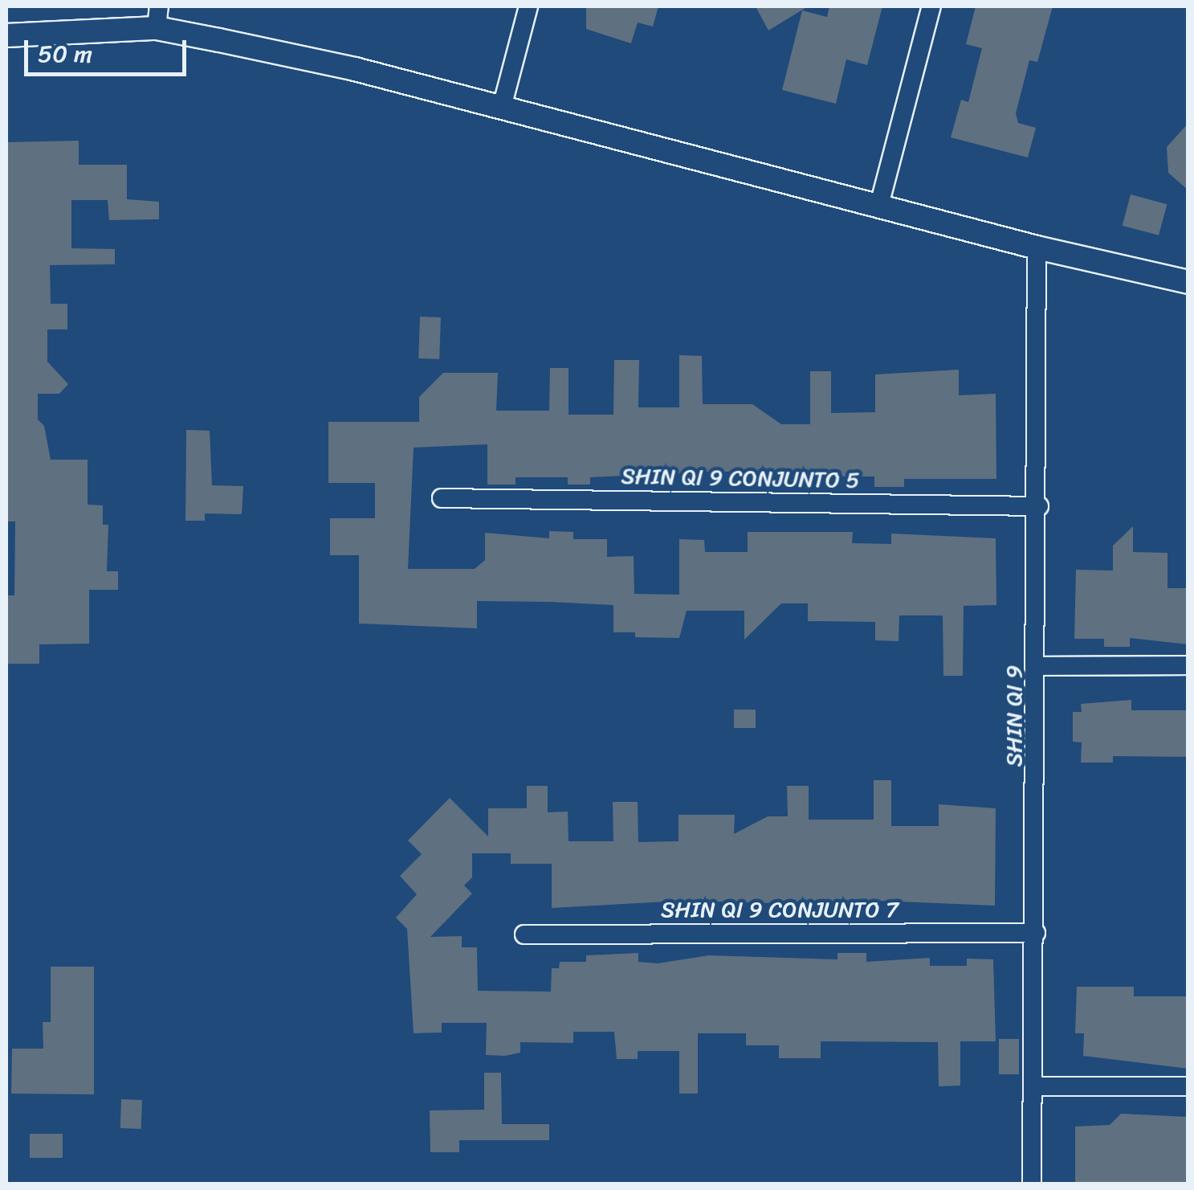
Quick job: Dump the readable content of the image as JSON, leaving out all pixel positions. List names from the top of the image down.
{
  "streets": {
    "street": ["SHIN QI 9 CONJUNTO 5", "SHIN QI 9", "SHIN QI 9 CONJUNTO 7"]
  },
  "crossings": [
    ["SHIN QI 9 CONJUNTO 5", "SHIN QI 9"],
    ["SHIN QI 9", "SHIN QI 9 CONJUNTO 7"]
  ],
  "scale_bar": "50 m"
}
